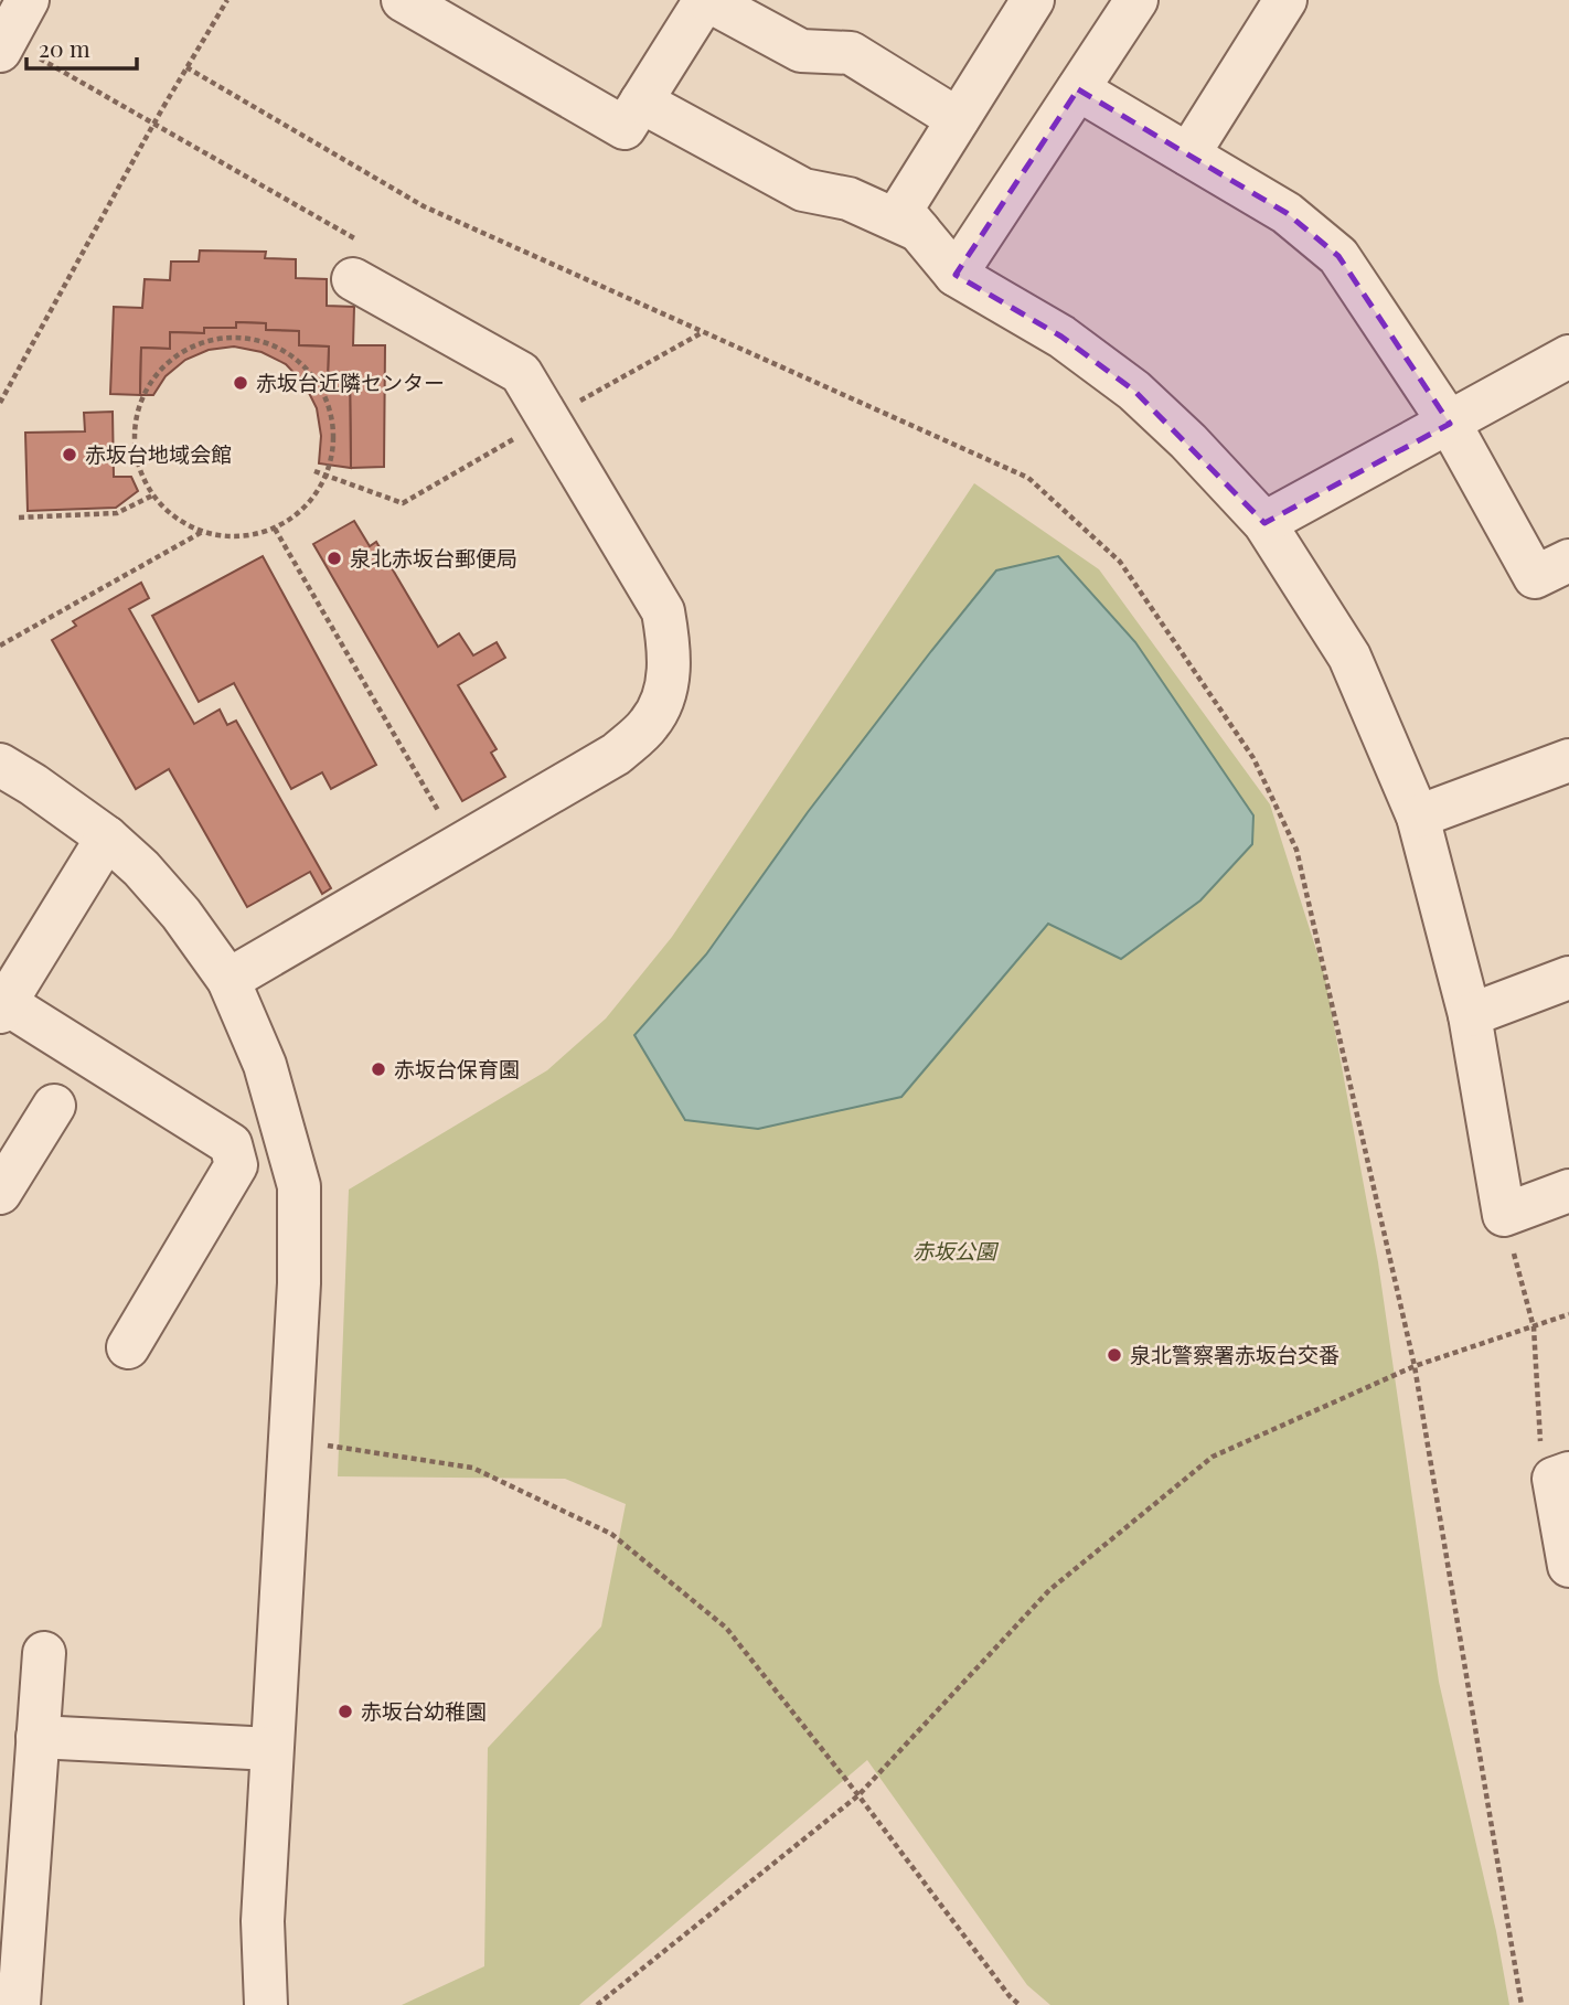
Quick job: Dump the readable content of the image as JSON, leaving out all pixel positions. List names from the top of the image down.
{
  "parks": ["赤坂公園"],
  "places": [
    "赤坂台近隣センター",
    "赤坂台地域会館",
    "泉北赤坂台郵便局",
    "赤坂台保育園",
    "泉北警察署赤坂台交番",
    "赤坂台幼稚園"
  ],
  "scale_bar": "20 m"
}
